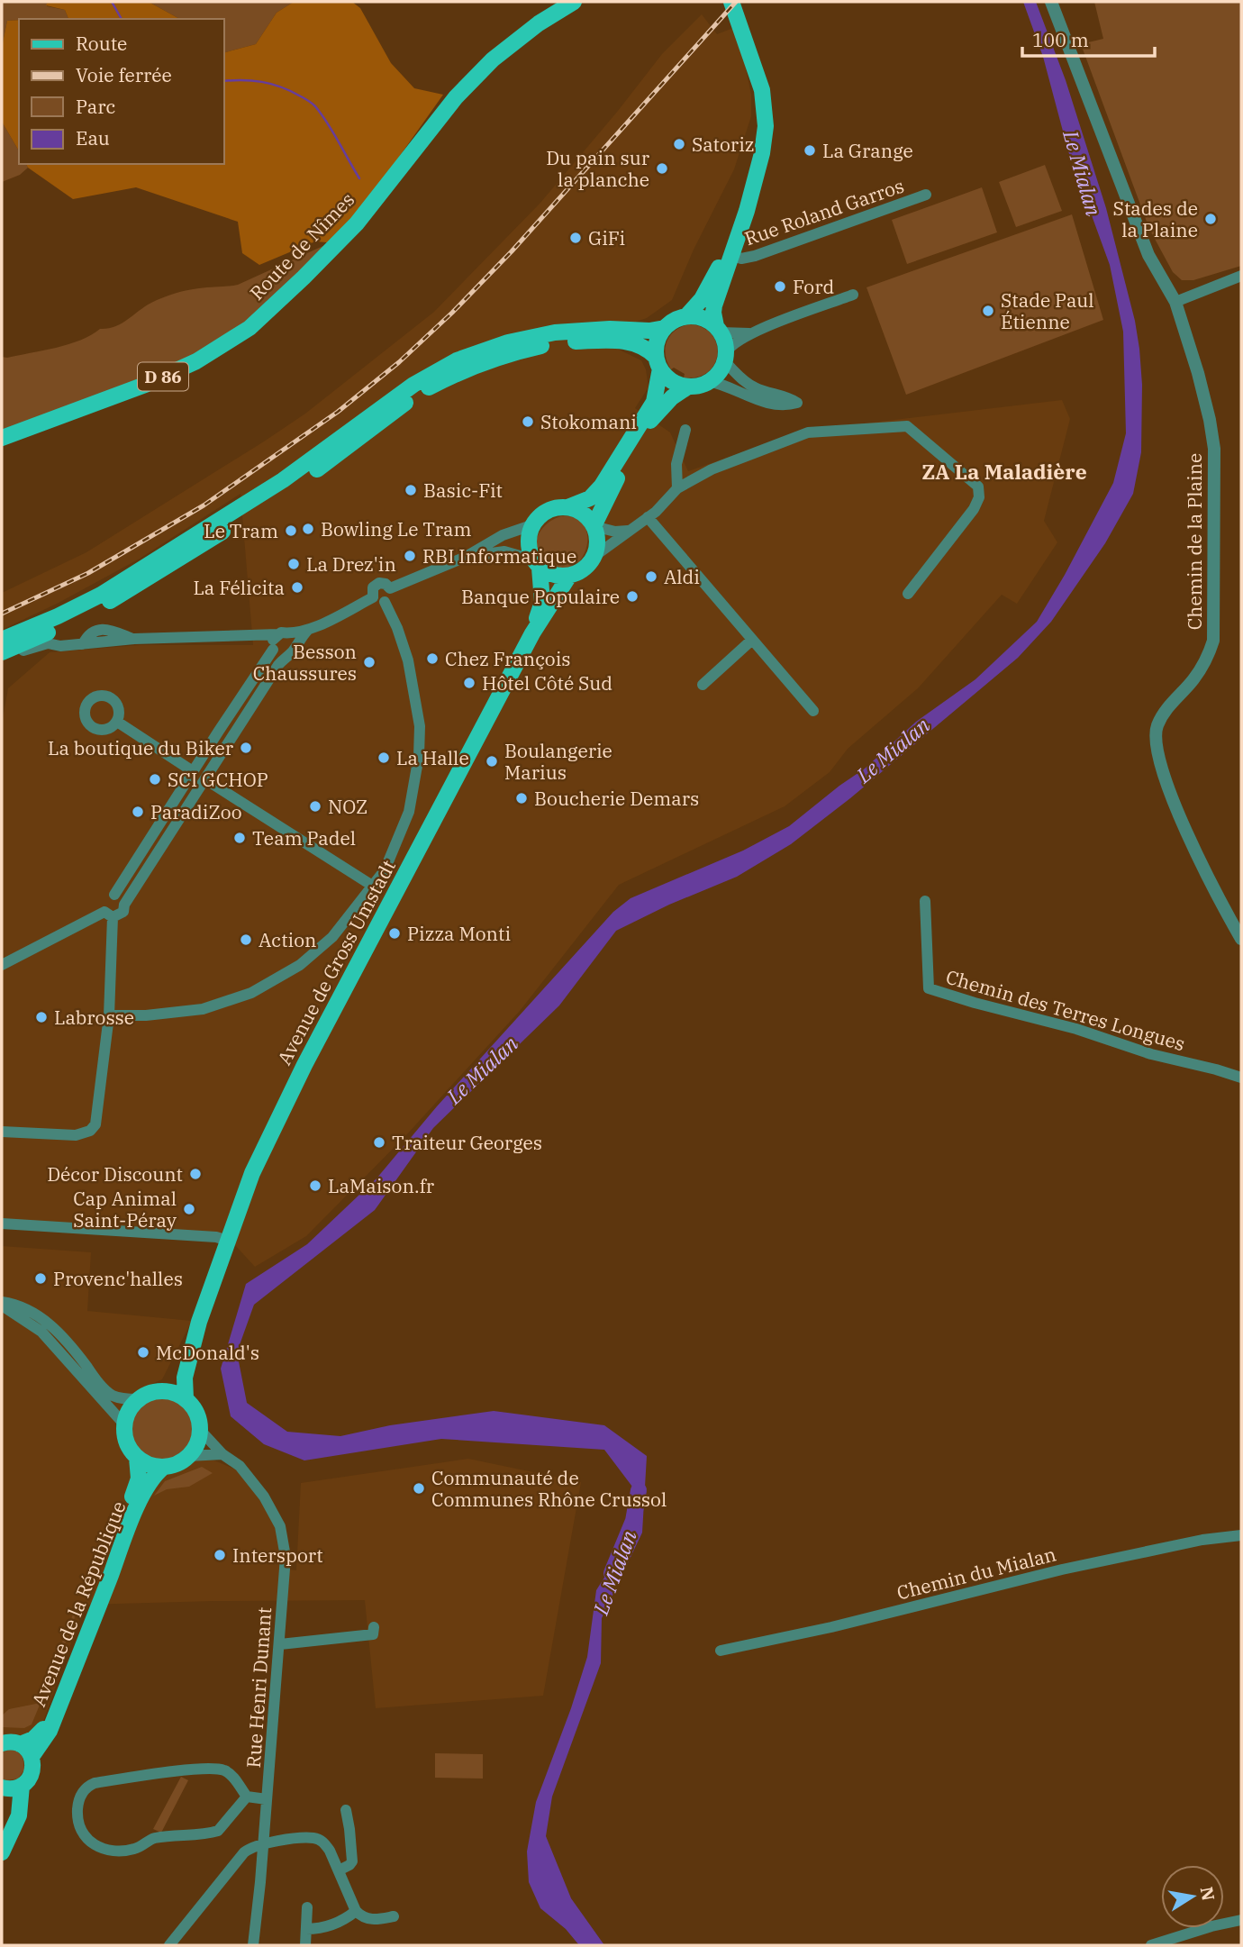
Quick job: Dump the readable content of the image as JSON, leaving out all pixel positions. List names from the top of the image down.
{
  "streets": {
    "main road": [
      "Route de Nîmes",
      "D 86",
      "Avenue de Gross Umstadt",
      "Avenue de la République"
    ],
    "street": [
      "Rue Roland Garros",
      "Chemin de la Plaine",
      "Chemin des Terres Longues",
      "Chemin du Mialan",
      "Rue Henri Dunant"
    ]
  },
  "crossings": [
    ["Avenue de Gross Umstadt", "Avenue de la République"],
    ["Avenue de Gross Umstadt", "Rue Henri Dunant"],
    ["Avenue de la République", "Rue Henri Dunant"]
  ],
  "districts": ["ZA La Maladière"],
  "water": ["Le Mialan"],
  "places": [
    "Satoriz",
    "La Grange",
    "Du pain sur la planche",
    "Stades de la Plaine",
    "GiFi",
    "Ford",
    "Stade Paul Étienne",
    "Stokomani",
    "Basic-Fit",
    "Bowling Le Tram",
    "Le Tram",
    "RBI Informatique",
    "La Drez'in",
    "Aldi",
    "La Félicita",
    "Banque Populaire",
    "Chez François",
    "Besson Chaussures",
    "Hôtel Côté Sud",
    "La boutique du Biker",
    "La Halle",
    "Boulangerie Marius",
    "SCI GCHOP",
    "Boucherie Demars",
    "NOZ",
    "ParadiZoo",
    "Team Padel",
    "Pizza Monti",
    "Action",
    "Labrosse",
    "Traiteur Georges",
    "Décor Discount",
    "LaMaison.fr",
    "Cap Animal Saint-Péray",
    "Provenc'halles",
    "McDonald's",
    "Communauté de Communes Rhône Crussol",
    "Intersport"
  ],
  "legend": [
    "Route",
    "Voie ferrée",
    "Parc",
    "Eau"
  ],
  "scale_bar": "100 m",
  "north": "right"
}
